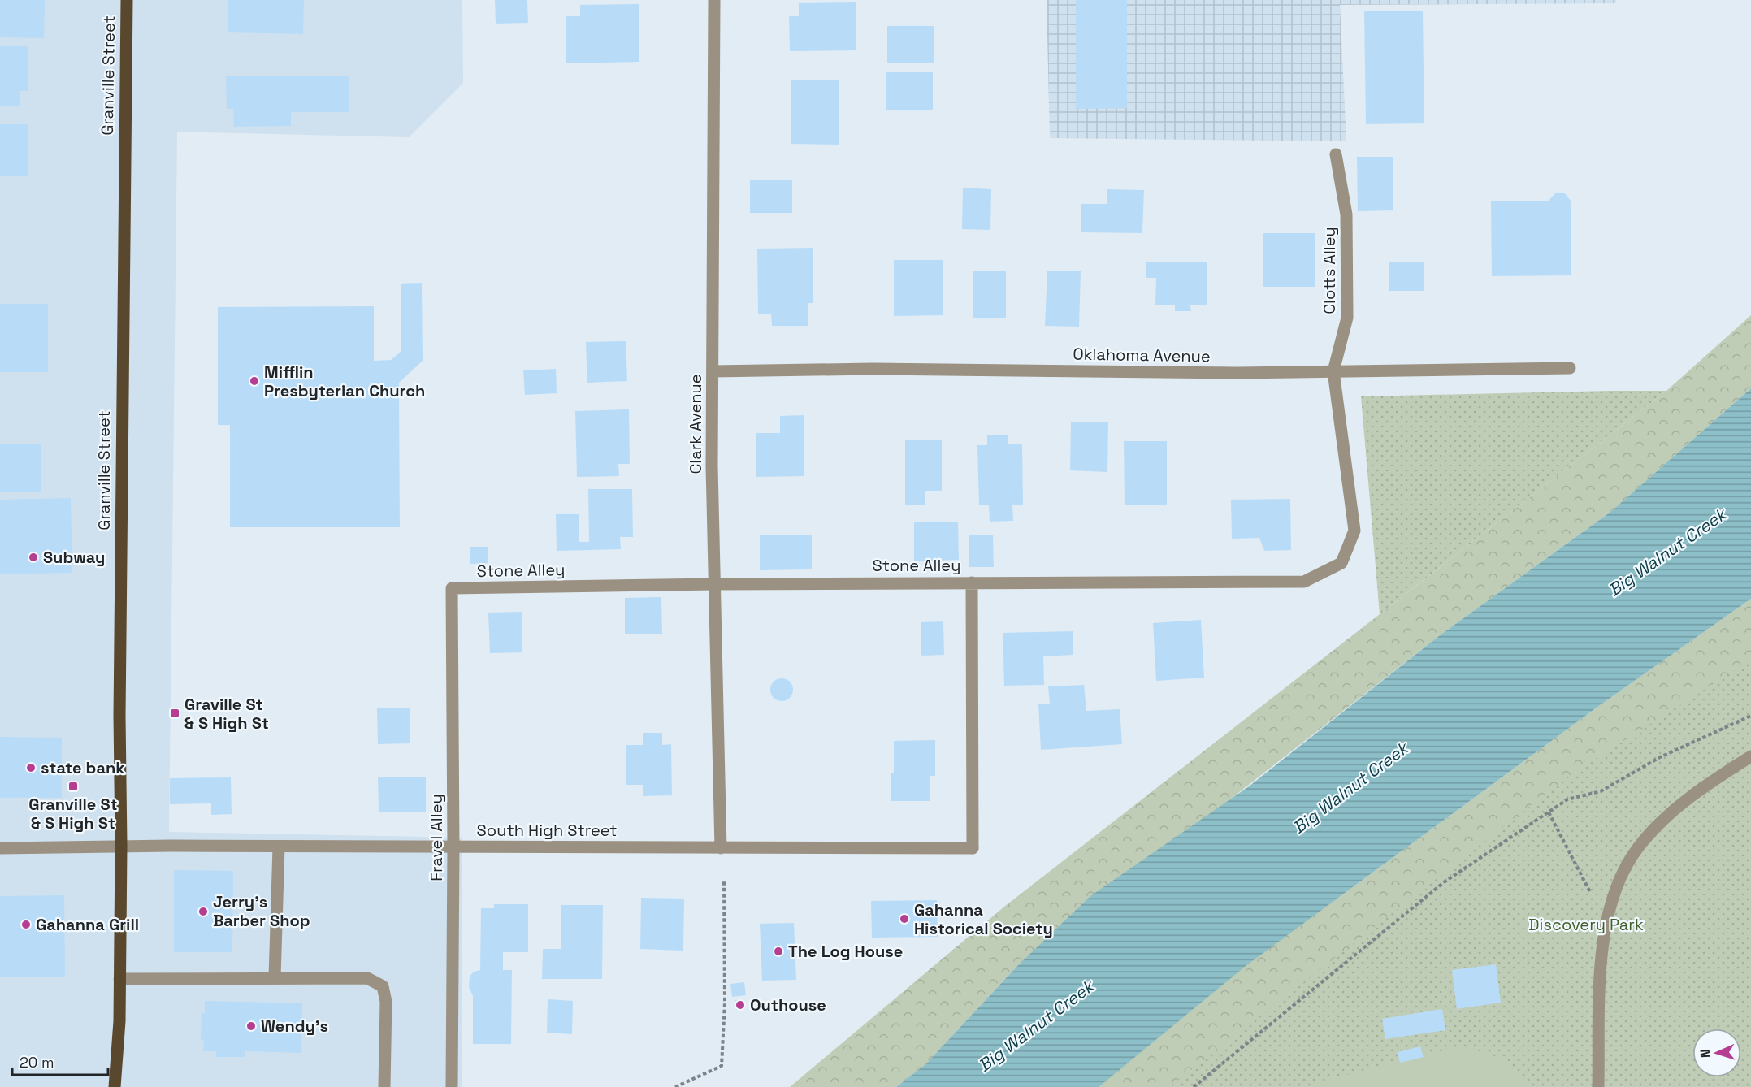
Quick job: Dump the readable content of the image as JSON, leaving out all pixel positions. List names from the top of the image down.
{
  "streets": {
    "main road": ["Granville Street"],
    "street": [
      "Clotts Alley",
      "Oklahoma Avenue",
      "Clark Avenue",
      "Stone Alley",
      "South High Street",
      "Fravel Alley"
    ]
  },
  "crossings": [
    ["Granville Street", "South High Street"],
    ["Clotts Alley", "Oklahoma Avenue"],
    ["Clotts Alley", "Stone Alley"],
    ["Oklahoma Avenue", "Clark Avenue"],
    ["Clark Avenue", "Stone Alley"],
    ["Clark Avenue", "South High Street"],
    ["Stone Alley", "South High Street"],
    ["Stone Alley", "Fravel Alley"],
    ["South High Street", "Fravel Alley"]
  ],
  "water": ["Big Walnut Creek"],
  "parks": ["Discovery Park"],
  "places": {
    "other": [
      "Mifflin Presbyterian Church",
      "Subway",
      "state bank",
      "Jerry's Barber Shop",
      "Gahanna Historical Society",
      "Gahanna Grill",
      "The Log House",
      "Outhouse",
      "Wendy's"
    ],
    "transit": ["Graville St & S High St", "Granville St & S High St"]
  },
  "scale_bar": "20 m",
  "north": "left"
}
